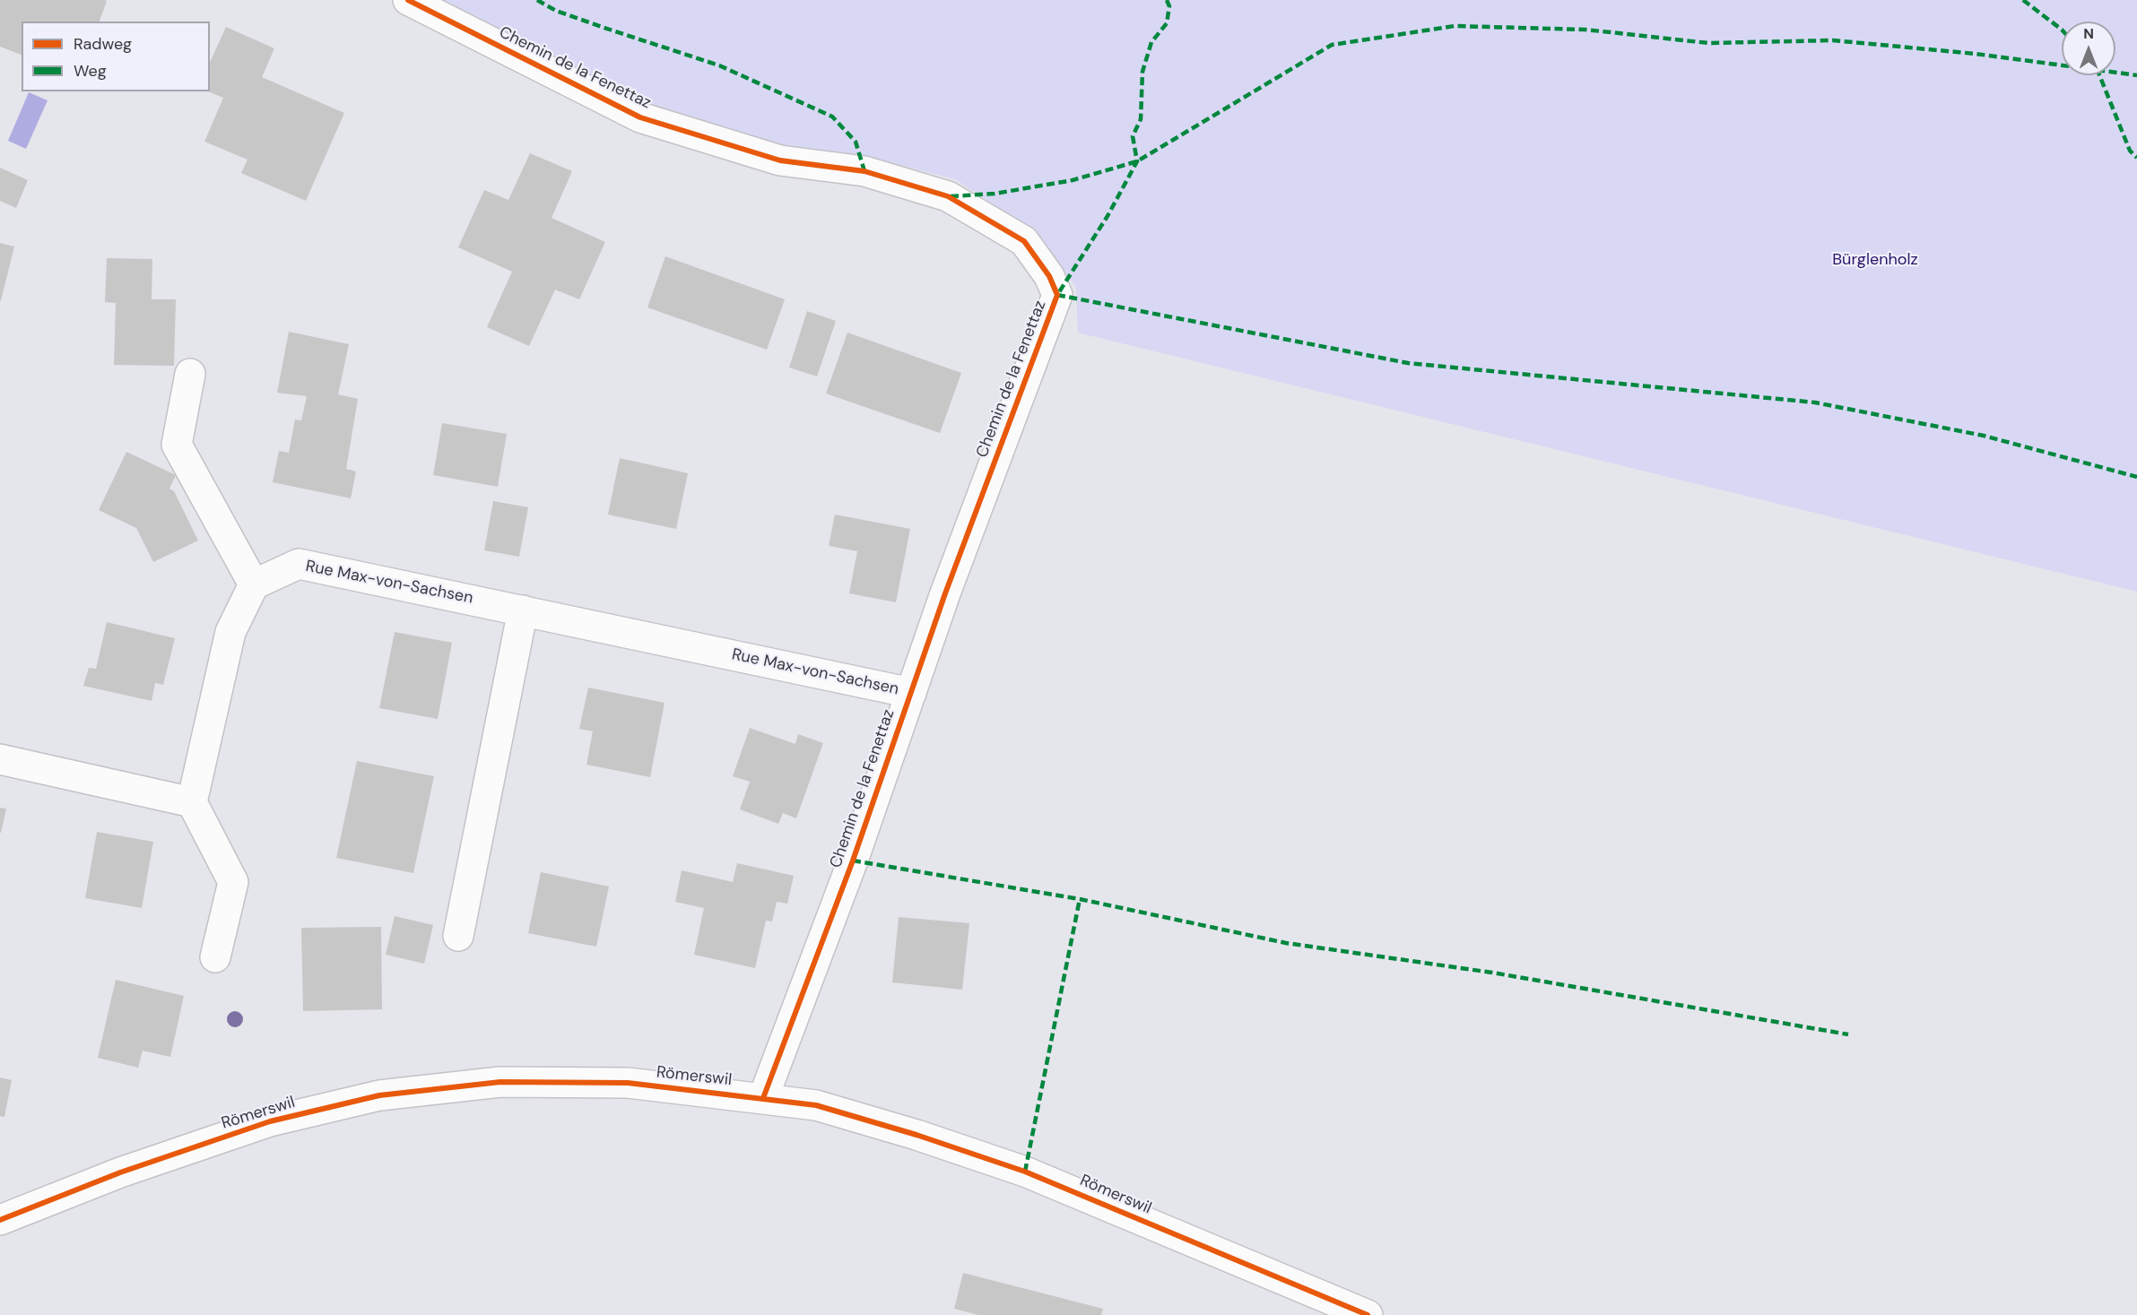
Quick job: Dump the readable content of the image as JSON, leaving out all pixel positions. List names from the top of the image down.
{
  "streets": {
    "street": ["Chemin de la Fenettaz", "Rue Max-von-Sachsen", "Römerswil"]
  },
  "crossings": [
    ["Chemin de la Fenettaz", "Rue Max-von-Sachsen"],
    ["Chemin de la Fenettaz", "Römerswil"]
  ],
  "parks": ["Bürglenholz"],
  "legend": ["Radweg", "Weg"],
  "north": "top"
}
